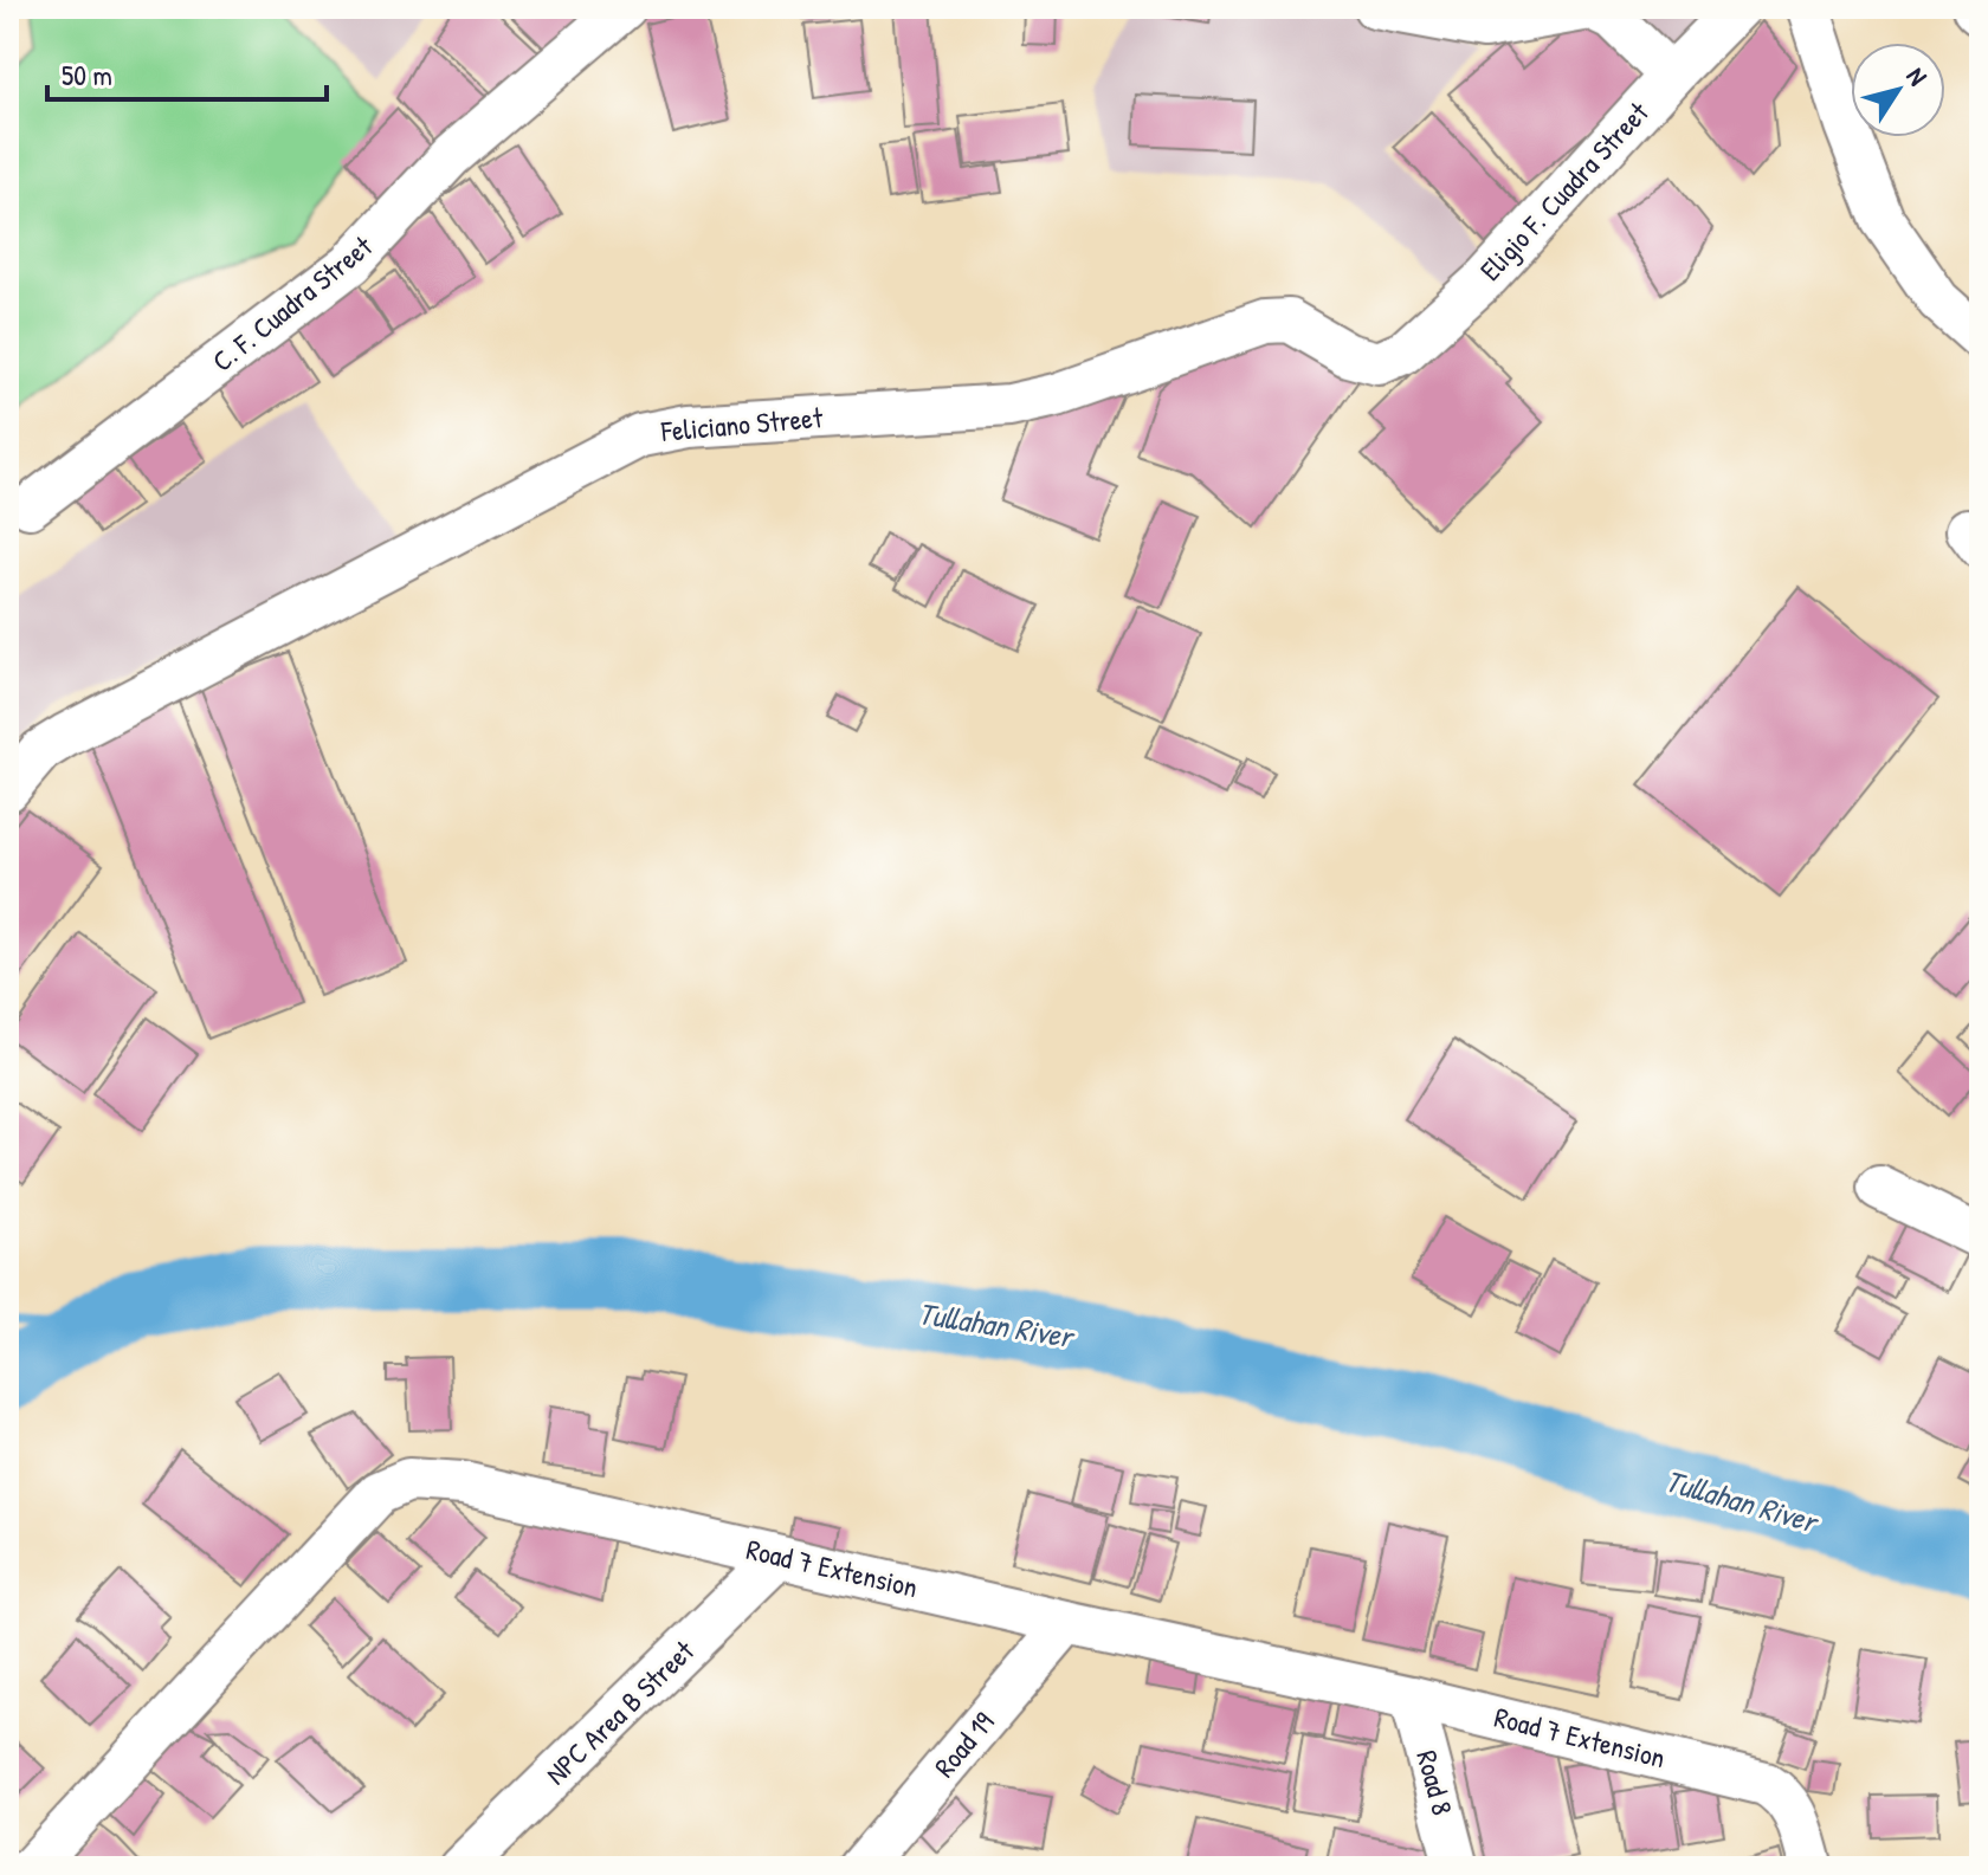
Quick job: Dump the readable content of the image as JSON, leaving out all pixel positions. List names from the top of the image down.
{
  "streets": {
    "street": [
      "Eligio F. Cuadra Street",
      "C. F. Cuadra Street",
      "Feliciano Street",
      "Road 7 Extension",
      "NPC Area B Street",
      "Road 19",
      "Road 8"
    ]
  },
  "crossings": [
    ["Eligio F. Cuadra Street", "Feliciano Street"],
    ["Road 7 Extension", "NPC Area B Street"],
    ["Road 7 Extension", "Road 19"],
    ["Road 7 Extension", "Road 8"]
  ],
  "water": ["Tullahan River"],
  "scale_bar": "50 m",
  "north": "top right"
}
